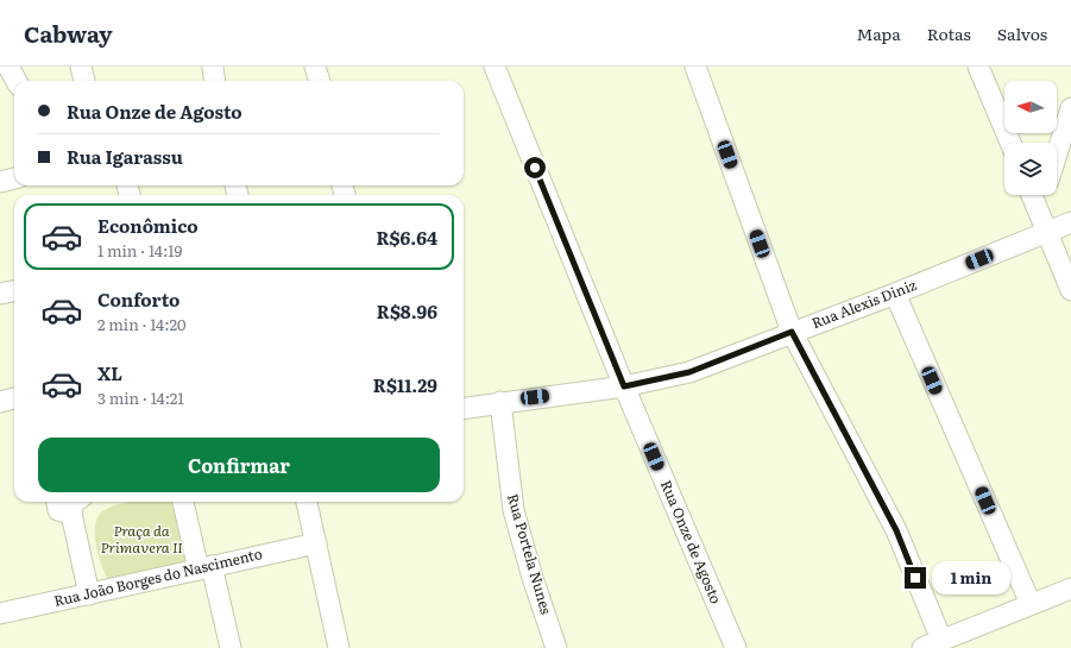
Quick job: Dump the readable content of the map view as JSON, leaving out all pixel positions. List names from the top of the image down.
{
  "streets": {
    "street": [
      "Rua Alexis Diniz",
      "Rua Onze de Agosto",
      "Rua Portela Nunes",
      "Rua João Borges do Nascimento"
    ]
  },
  "crossings": [
    ["Rua Alexis Diniz", "Rua Onze de Agosto"],
    ["Rua Alexis Diniz", "Rua Portela Nunes"]
  ],
  "parks": ["Praça da Primavera II"],
  "north": "left",
  "page": {
    "header": "Cabway",
    "nav": ["Mapa", "Rotas", "Salvos"],
    "banner": ["Rua Onze de Agosto", "Rua Igarassu"],
    "list": [
      {
        "name": "Econômico",
        "note": "1 min · 14:19",
        "value": "R$6.64"
      },
      {
        "name": "Conforto",
        "note": "2 min · 14:20",
        "value": "R$8.96"
      },
      {
        "name": "XL",
        "note": "3 min · 14:21",
        "value": "R$11.29"
      }
    ],
    "buttons": "Confirmar",
    "bubble": "1 min"
  }
}
